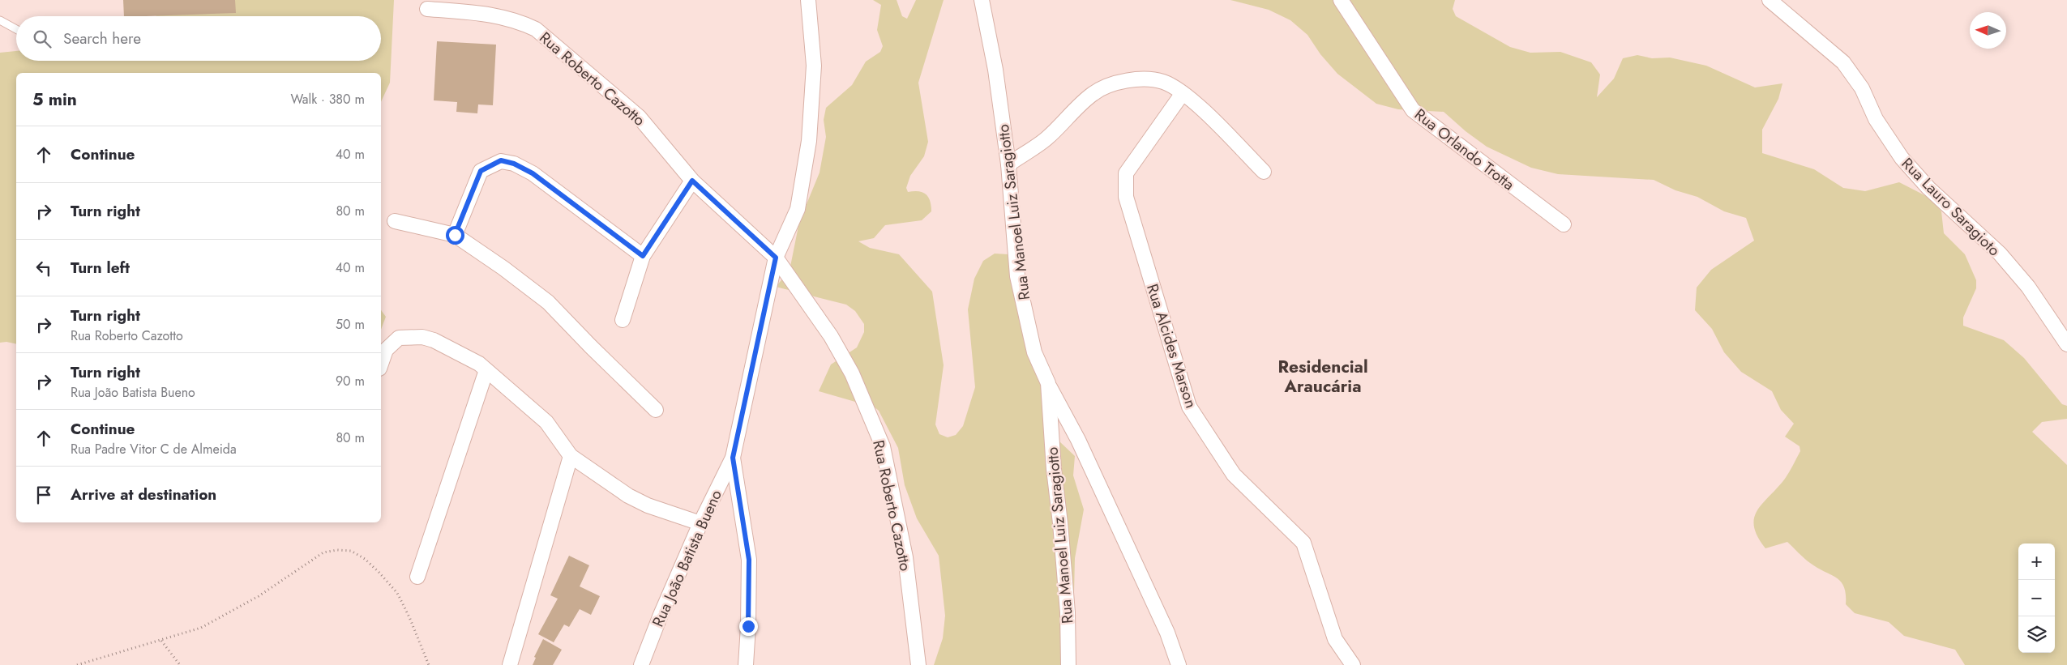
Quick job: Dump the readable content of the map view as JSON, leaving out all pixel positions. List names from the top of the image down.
{
  "streets": {
    "street": [
      "Rua Roberto Cazotto",
      "Rua Orlando Trotta",
      "Rua Lauro Saragioto",
      "Rua Manoel Luiz Saragiotto",
      "Rua Alcides Marson",
      "Rua João Batista Bueno"
    ]
  },
  "crossings": [
    ["Rua Roberto Cazotto", "Rua João Batista Bueno"]
  ],
  "districts": ["Residencial Araucária"],
  "north": "left",
  "page": {
    "search": "Search here",
    "heading": ["5 min", "Walk · 380 m"],
    "list": [
      ["Continue", "40 m"],
      ["Turn right", "80 m"],
      ["Turn left", "40 m"],
      ["Turn right", "Rua Roberto Cazotto", "50 m"],
      ["Turn right", "Rua João Batista Bueno", "90 m"],
      ["Continue", "Rua Padre Vitor C de Almeida", "80 m"],
      "Arrive at destination"
    ],
    "map_buttons": ["+", "−"]
  }
}
